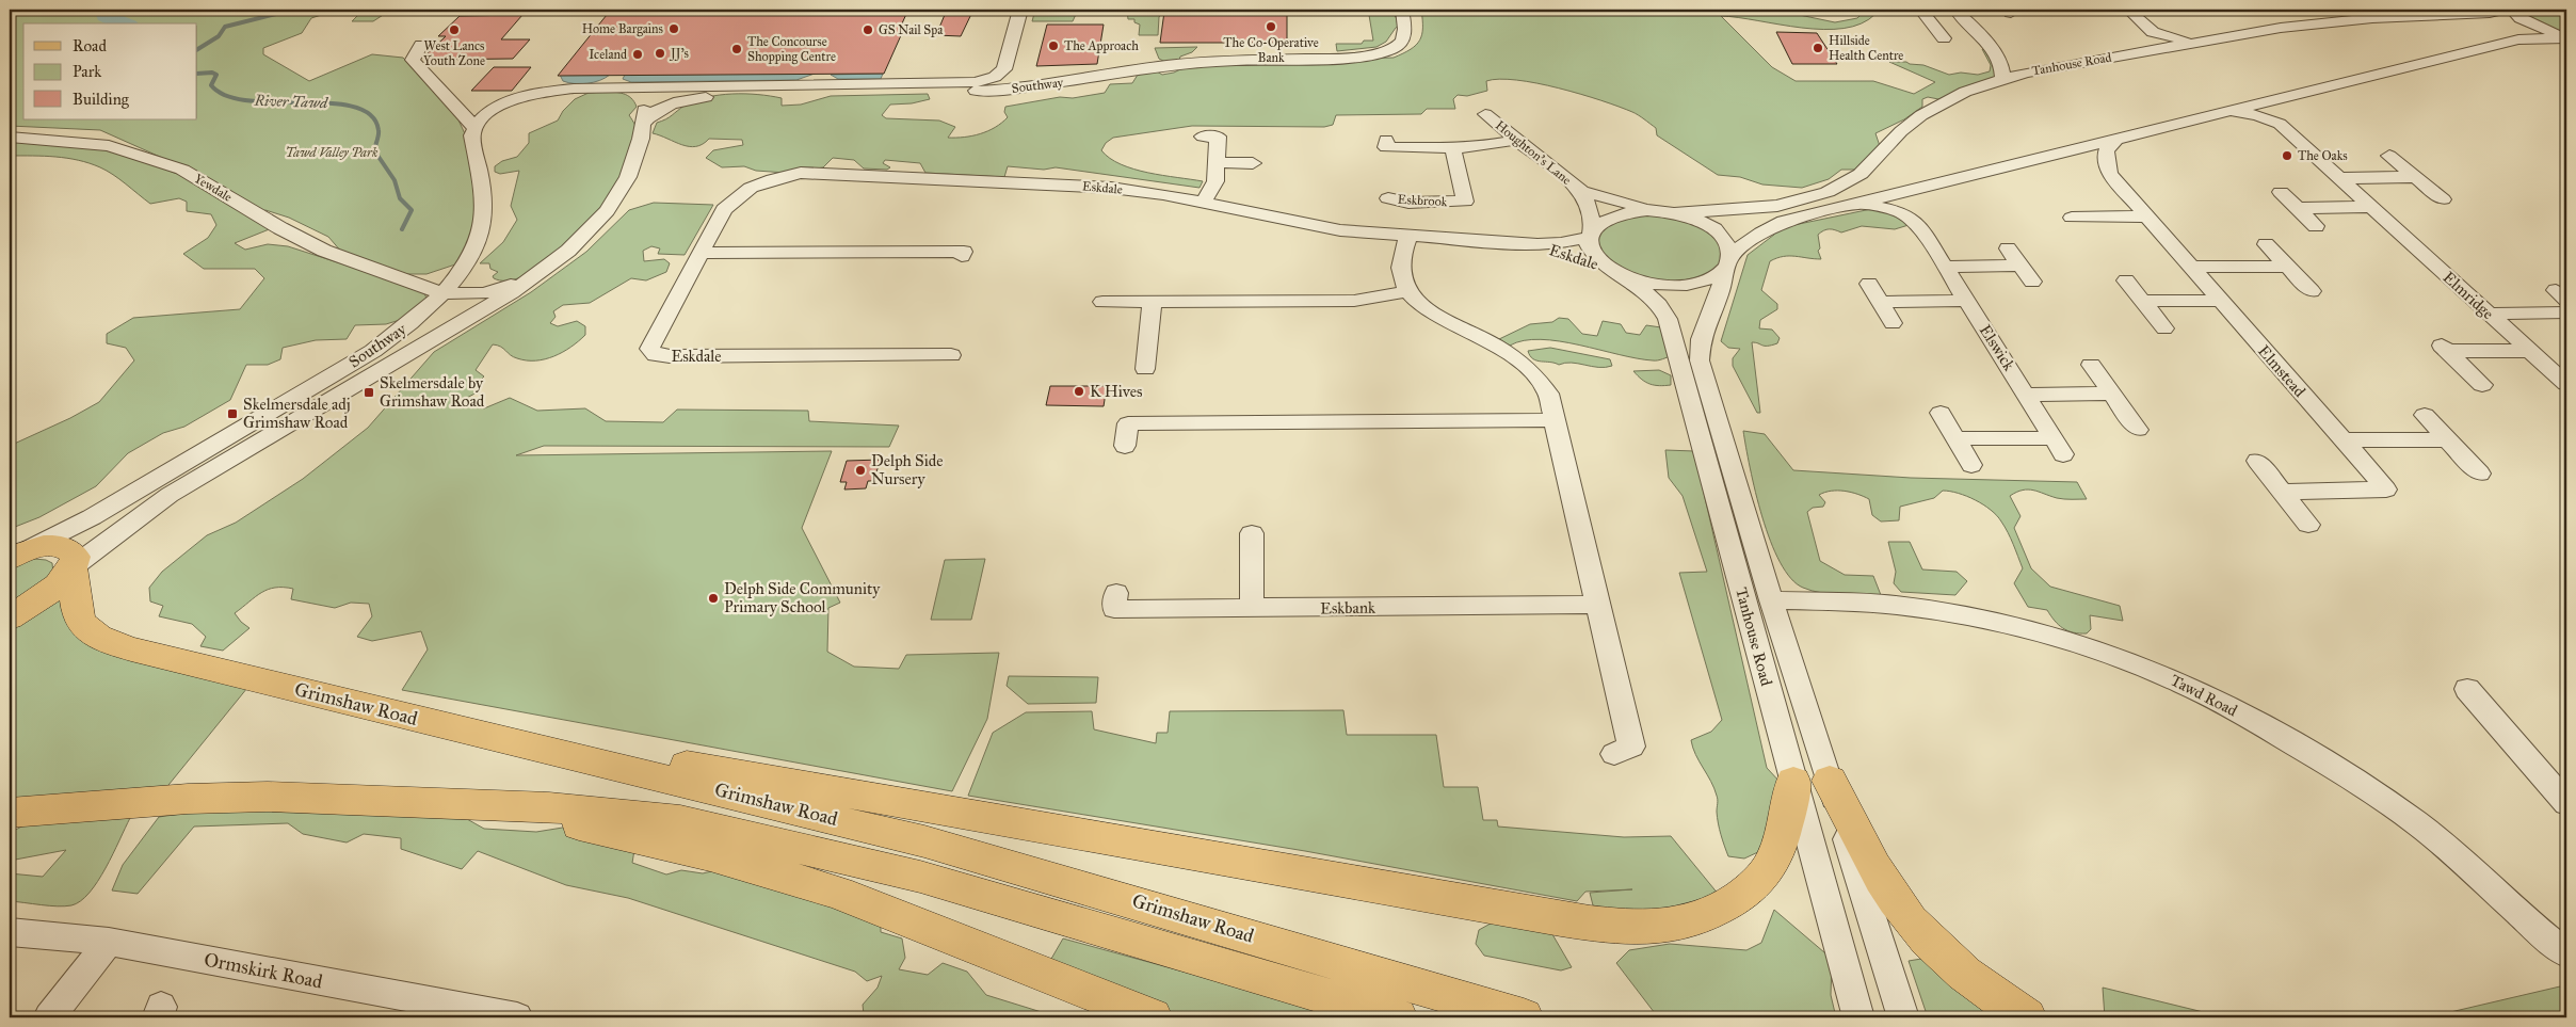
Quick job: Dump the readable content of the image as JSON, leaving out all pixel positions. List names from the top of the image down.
{
  "streets": {
    "main road": ["Grimshaw Road"],
    "street": [
      "Tanhouse Road",
      "Southway",
      "Houghton's Lane",
      "Yewdale",
      "Eskdale",
      "Eskbrook",
      "Elmridge",
      "Elswick",
      "Elmstead",
      "Eskbank",
      "Tawd Road",
      "Ormskirk Road"
    ]
  },
  "crossings": [
    ["Tanhouse Road", "Houghton's Lane"],
    ["Tanhouse Road", "Eskdale"],
    ["Tanhouse Road", "Tawd Road"],
    ["Southway", "Yewdale"],
    ["Southway", "Grimshaw Road"],
    ["Houghton's Lane", "Eskdale"]
  ],
  "water": ["River Tawd"],
  "parks": ["Tawd Valley Park"],
  "places": {
    "other": [
      "The Co-Operative Bank",
      "Home Bargains",
      "West Lancs Youth Zone",
      "GS Nail Spa",
      "The Approach",
      "Hillside Health Centre",
      "The Concourse Shopping Centre",
      "JJ's",
      "Iceland",
      "The Oaks",
      "K Hives",
      "Delph Side Nursery",
      "Delph Side Community Primary School"
    ],
    "transit": ["Skelmersdale by Grimshaw Road", "Skelmersdale adj Grimshaw Road"]
  },
  "legend": ["Road", "Park", "Building"]
}
